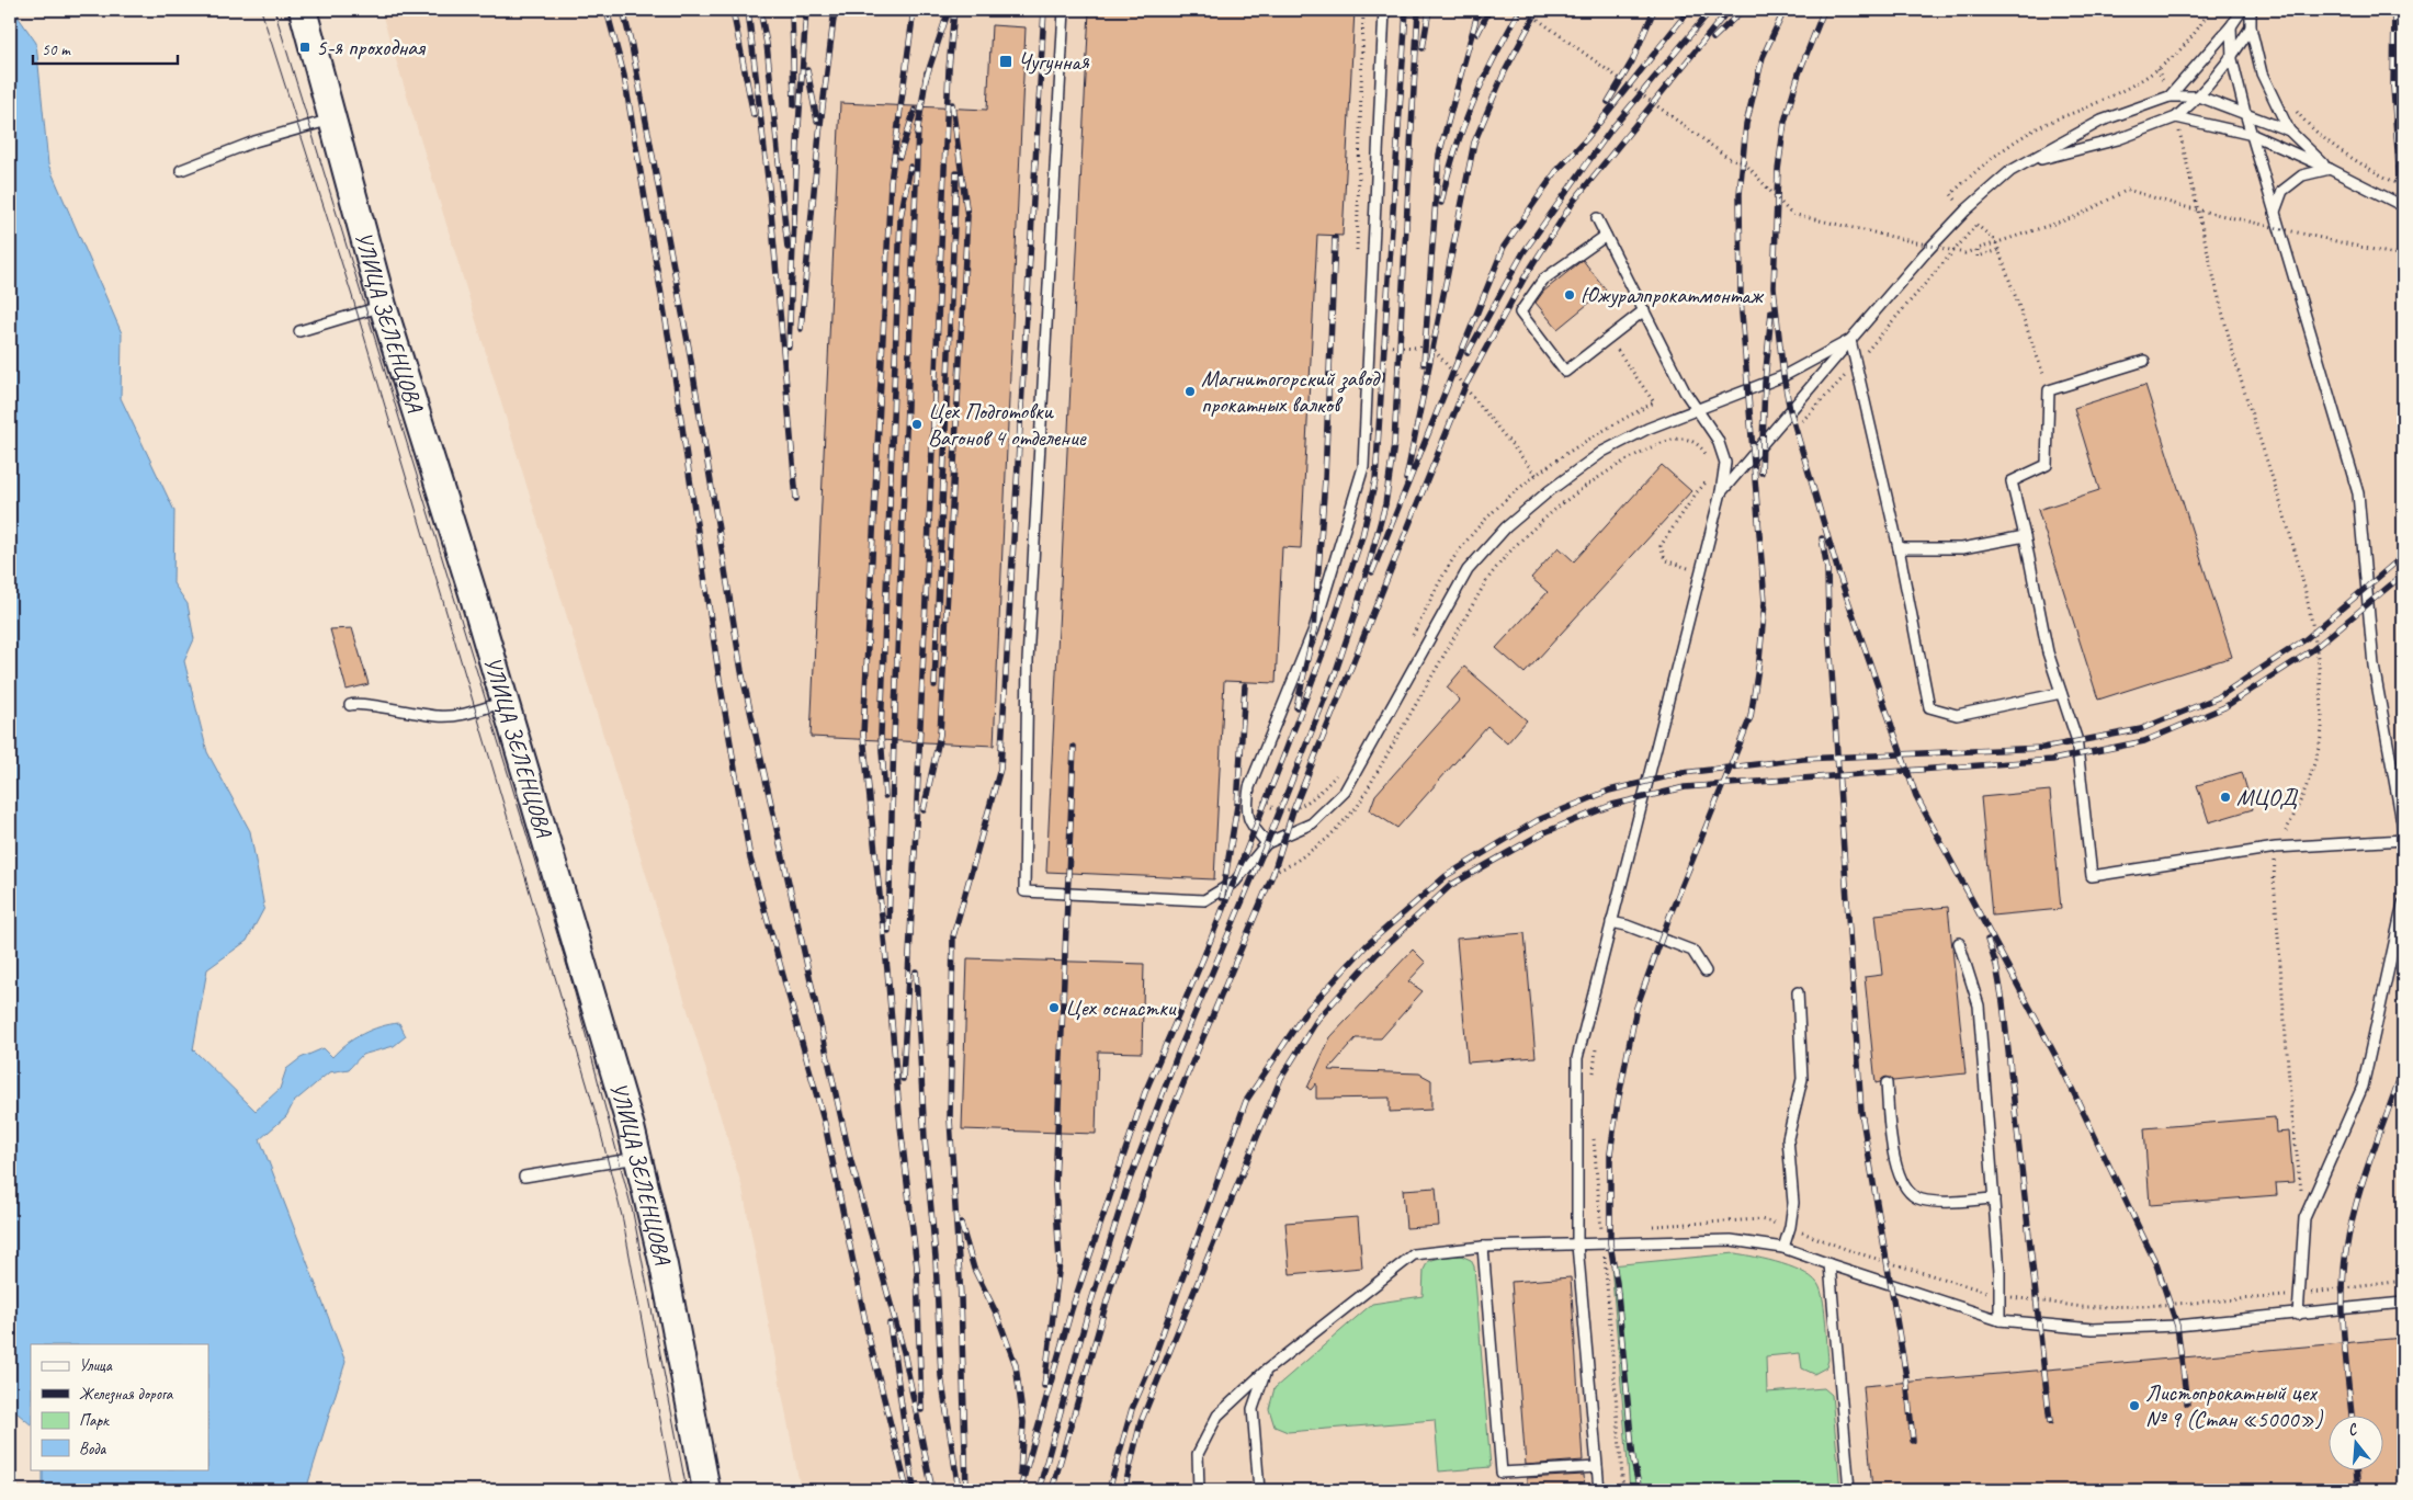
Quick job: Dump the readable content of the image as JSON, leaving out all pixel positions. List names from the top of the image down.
{
  "streets": {
    "main road": ["УЛИЦА ЗЕЛЕНЦОВА"]
  },
  "places": {
    "transit": ["5-я проходная", "Чугунная"],
    "other": [
      "Южуралпрокатмонтаж",
      "Магнитогорский завод прокатных валков",
      "Цех Подготовки Вагонов 4 отделение",
      "МЦОД",
      "Цех оснастки",
      "Листопрокатный цех № 9 (Стан «5000»)"
    ]
  },
  "legend": [
    "Улица",
    "Железная дорога",
    "Парк",
    "Вода"
  ],
  "scale_bar": "50 m",
  "north": "top"
}
